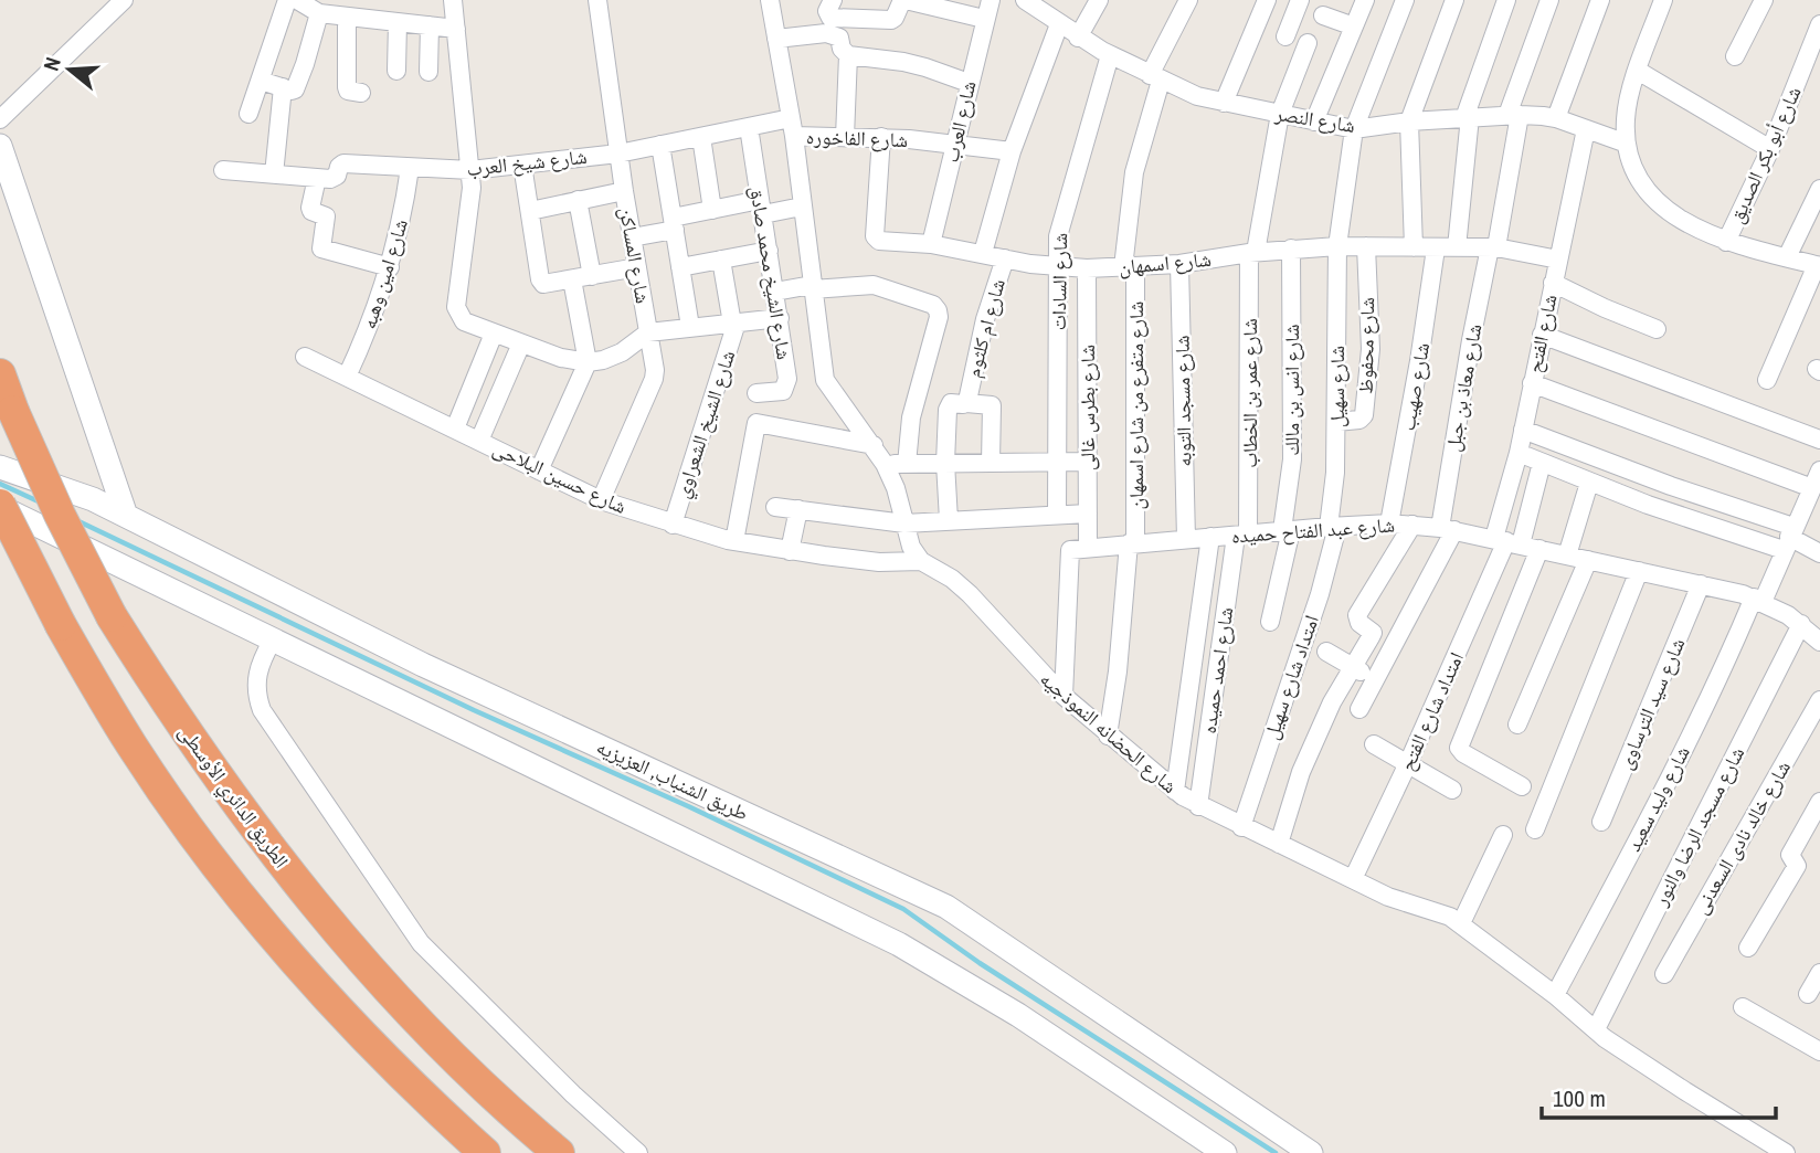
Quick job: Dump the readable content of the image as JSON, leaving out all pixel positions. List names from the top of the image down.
{
  "streets": {
    "highway": ["الطريق الدائري الأوسطى"],
    "street": [
      "شارع النصر",
      "شارع العرب",
      "شارع الفاخوره",
      "شارع أبو بكر الصديق",
      "شارع شيخ العرب",
      "شارع المساكن",
      "شارع اسمهان",
      "شارع الشيخ محمد صادق",
      "شارع امين وهبه",
      "شارع السادات",
      "شارع ام كلثوم",
      "شارع الفتح",
      "شارع محفوظ",
      "شارع سهيل",
      "شارع صهيب",
      "شارع معاذ بن جبل",
      "شارع انس بن مالك",
      "شارع عمر بن الخطاب",
      "شارع مسجد التوبه",
      "شارع متفرع من شارع اسمهان",
      "شارع بطرس غالى",
      "شارع الشيخ الشعراوي",
      "شارع حسين البلاحى",
      "شارع عبد الفتاح حميده",
      "شارع احمد حميده",
      "امتداد شارع سهيل",
      "شارع سيد الترساوى",
      "امتداد شارع الفتح",
      "شارع الحضانه النموذجيه",
      "طريق الشنباب, العزيزيه",
      "شارع وليد سعيد",
      "شارع مسجد الرضا والنور",
      "شارع خالد نادى السعدنى"
    ]
  },
  "crossings": [
    ["شارع النصر", "شارع السادات"],
    ["شارع النصر", "شارع الفتح"],
    ["شارع النصر", "شارع سهيل"],
    ["شارع النصر", "شارع معاذ بن جبل"],
    ["شارع النصر", "شارع عمر بن الخطاب"],
    ["شارع النصر", "شارع متفرع من شارع اسمهان"],
    ["شارع العرب", "شارع الفاخوره"],
    ["شارع العرب", "شارع اسمهان"],
    ["شارع الفاخوره", "شارع شيخ العرب"],
    ["شارع الفاخوره", "شارع اسمهان"],
    ["شارع شيخ العرب", "شارع المساكن"],
    ["شارع شيخ العرب", "شارع الشيخ محمد صادق"],
    ["شارع شيخ العرب", "شارع امين وهبه"],
    ["شارع المساكن", "شارع الشيخ الشعراوي"],
    ["شارع المساكن", "شارع حسين البلاحى"],
    ["شارع اسمهان", "شارع السادات"],
    ["شارع اسمهان", "شارع ام كلثوم"],
    ["شارع اسمهان", "شارع الفتح"],
    ["شارع اسمهان", "شارع محفوظ"],
    ["شارع اسمهان", "شارع سهيل"],
    ["شارع اسمهان", "شارع صهيب"],
    ["شارع اسمهان", "شارع معاذ بن جبل"],
    ["شارع اسمهان", "شارع انس بن مالك"],
    ["شارع اسمهان", "شارع عمر بن الخطاب"],
    ["شارع اسمهان", "شارع مسجد التوبه"],
    ["شارع اسمهان", "شارع متفرع من شارع اسمهان"],
    ["شارع اسمهان", "شارع بطرس غالى"],
    ["شارع الشيخ محمد صادق", "شارع الشيخ الشعراوي"],
    ["شارع امين وهبه", "شارع حسين البلاحى"],
    ["شارع الفتح", "شارع عبد الفتاح حميده"],
    ["شارع الفتح", "امتداد شارع الفتح"],
    ["شارع محفوظ", "شارع سهيل"],
    ["شارع سهيل", "شارع عبد الفتاح حميده"],
    ["شارع سهيل", "امتداد شارع سهيل"],
    ["شارع صهيب", "شارع عبد الفتاح حميده"],
    ["شارع معاذ بن جبل", "شارع عبد الفتاح حميده"],
    ["شارع انس بن مالك", "شارع عبد الفتاح حميده"],
    ["شارع عمر بن الخطاب", "شارع عبد الفتاح حميده"],
    ["شارع عمر بن الخطاب", "شارع احمد حميده"],
    ["شارع مسجد التوبه", "شارع عبد الفتاح حميده"],
    ["شارع متفرع من شارع اسمهان", "شارع عبد الفتاح حميده"],
    ["شارع متفرع من شارع اسمهان", "شارع الحضانه النموذجيه"],
    ["شارع بطرس غالى", "شارع عبد الفتاح حميده"],
    ["شارع الشيخ الشعراوي", "شارع حسين البلاحى"],
    ["شارع حسين البلاحى", "شارع الحضانه النموذجيه"],
    ["شارع عبد الفتاح حميده", "شارع احمد حميده"],
    ["شارع عبد الفتاح حميده", "امتداد شارع سهيل"],
    ["شارع عبد الفتاح حميده", "شارع سيد الترساوى"],
    ["شارع عبد الفتاح حميده", "امتداد شارع الفتح"],
    ["شارع عبد الفتاح حميده", "شارع وليد سعيد"],
    ["شارع عبد الفتاح حميده", "شارع مسجد الرضا والنور"],
    ["شارع احمد حميده", "شارع الحضانه النموذجيه"],
    ["امتداد شارع سهيل", "شارع الحضانه النموذجيه"],
    ["امتداد شارع الفتح", "شارع الحضانه النموذجيه"],
    ["شارع الحضانه النموذجيه", "شارع وليد سعيد"],
    ["شارع الحضانه النموذجيه", "شارع مسجد الرضا والنور"]
  ],
  "scale_bar": "100 m",
  "north": "left"
}
